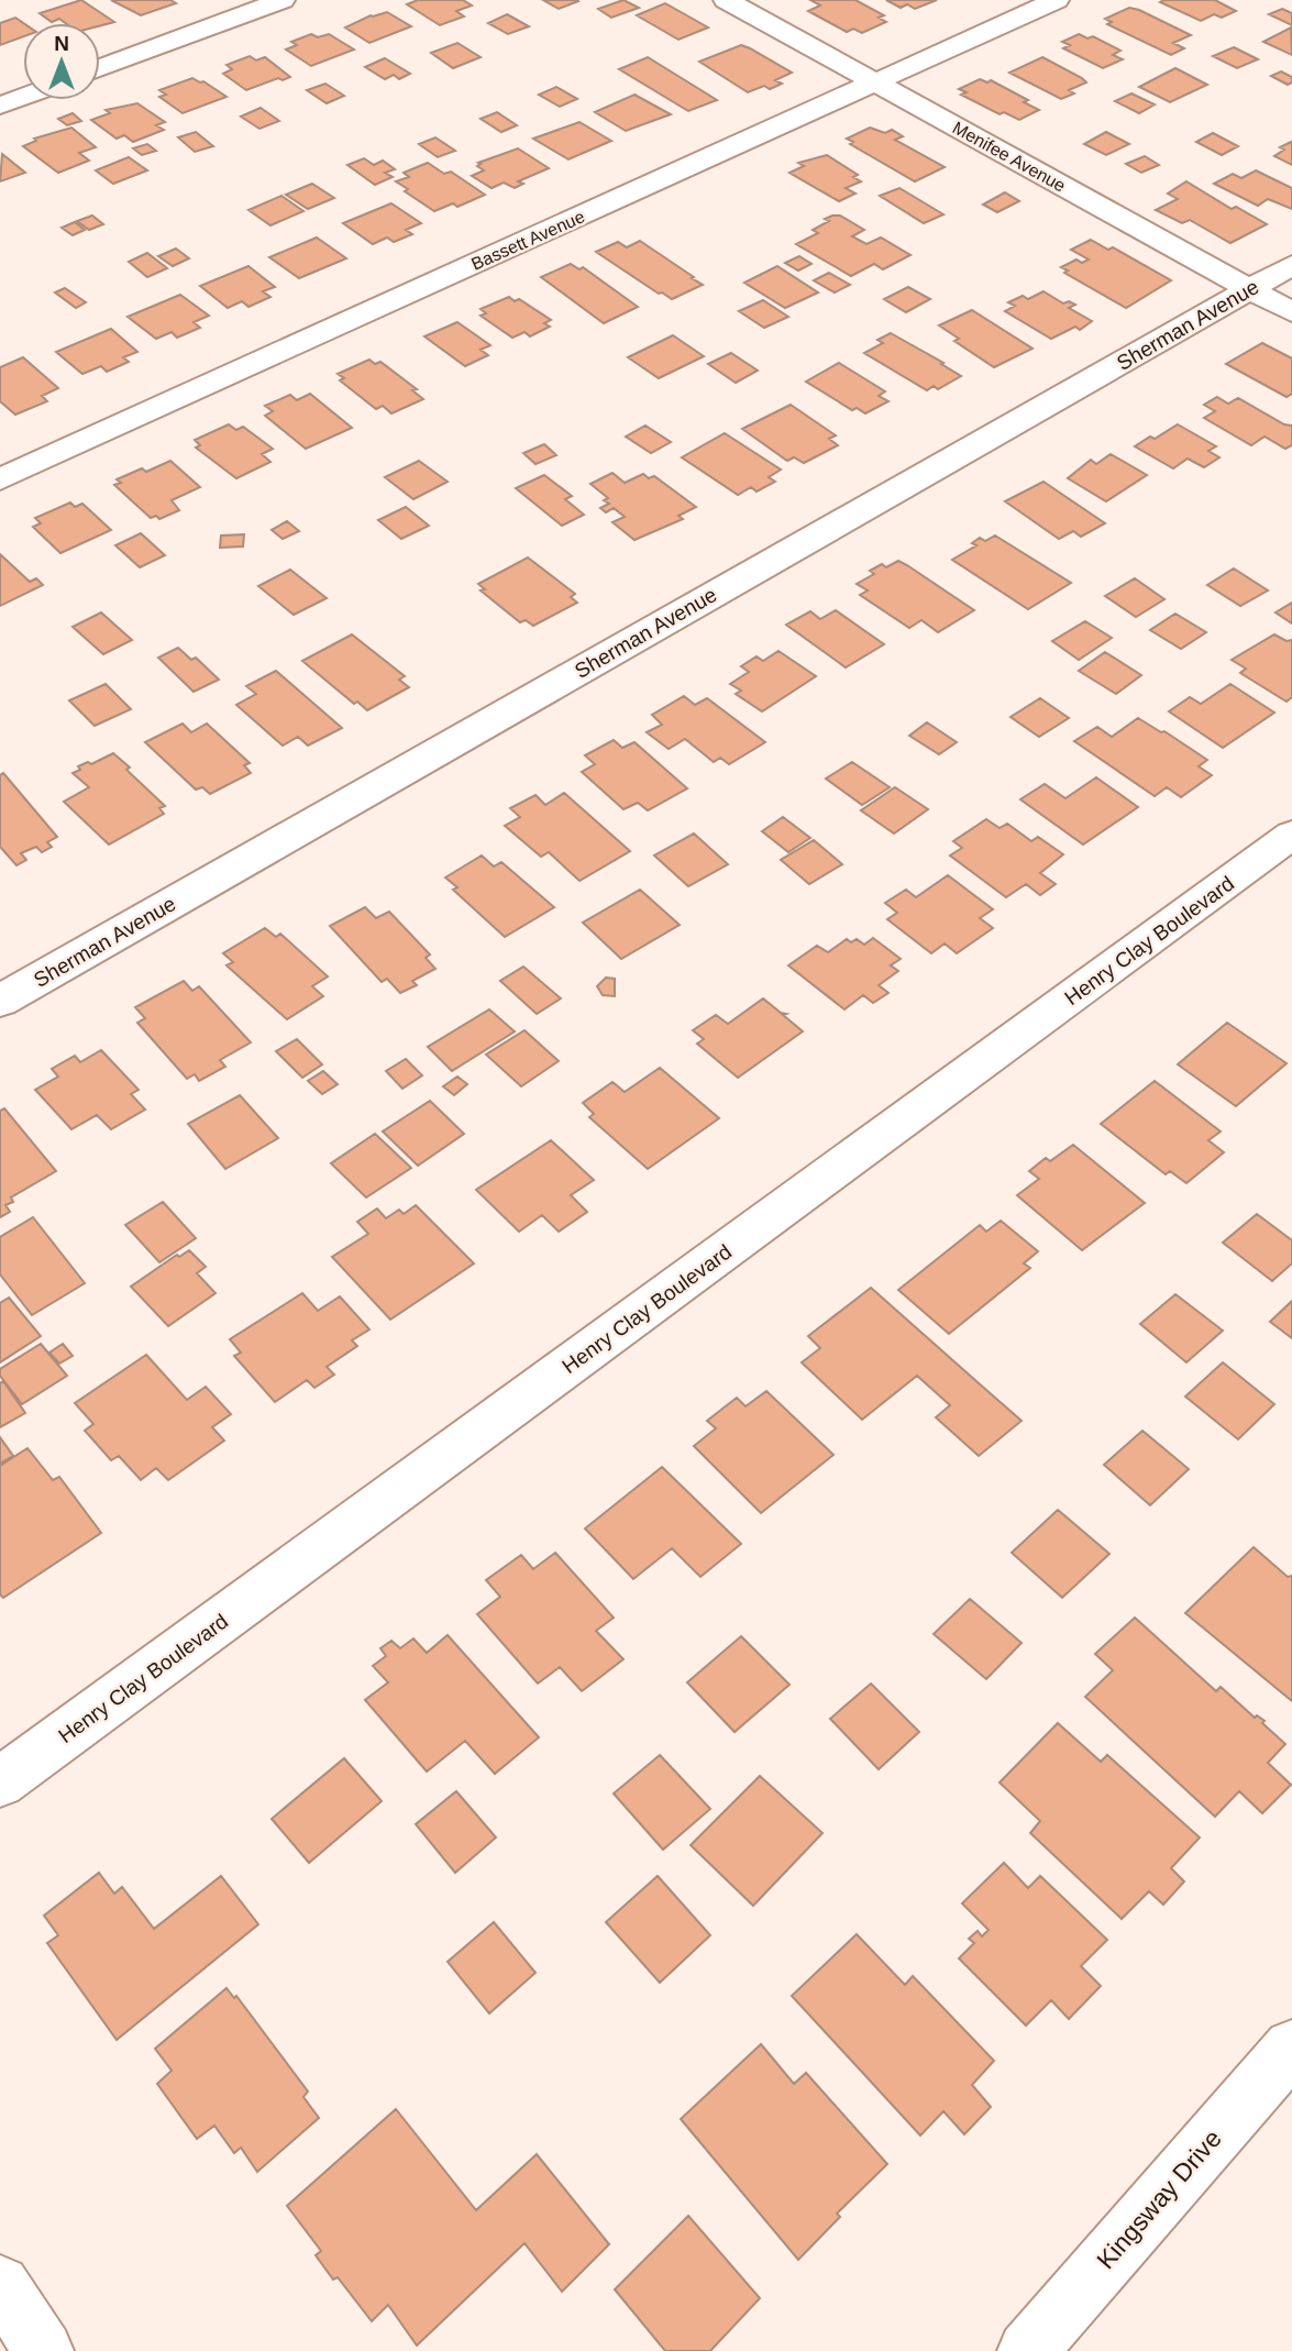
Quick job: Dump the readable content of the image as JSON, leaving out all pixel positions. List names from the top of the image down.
{
  "streets": {
    "street": [
      "Menifee Avenue",
      "Bassett Avenue",
      "Sherman Avenue",
      "Henry Clay Boulevard",
      "Kingsway Drive"
    ]
  },
  "crossings": [
    ["Menifee Avenue", "Bassett Avenue"],
    ["Menifee Avenue", "Sherman Avenue"]
  ],
  "north": "top"
}
